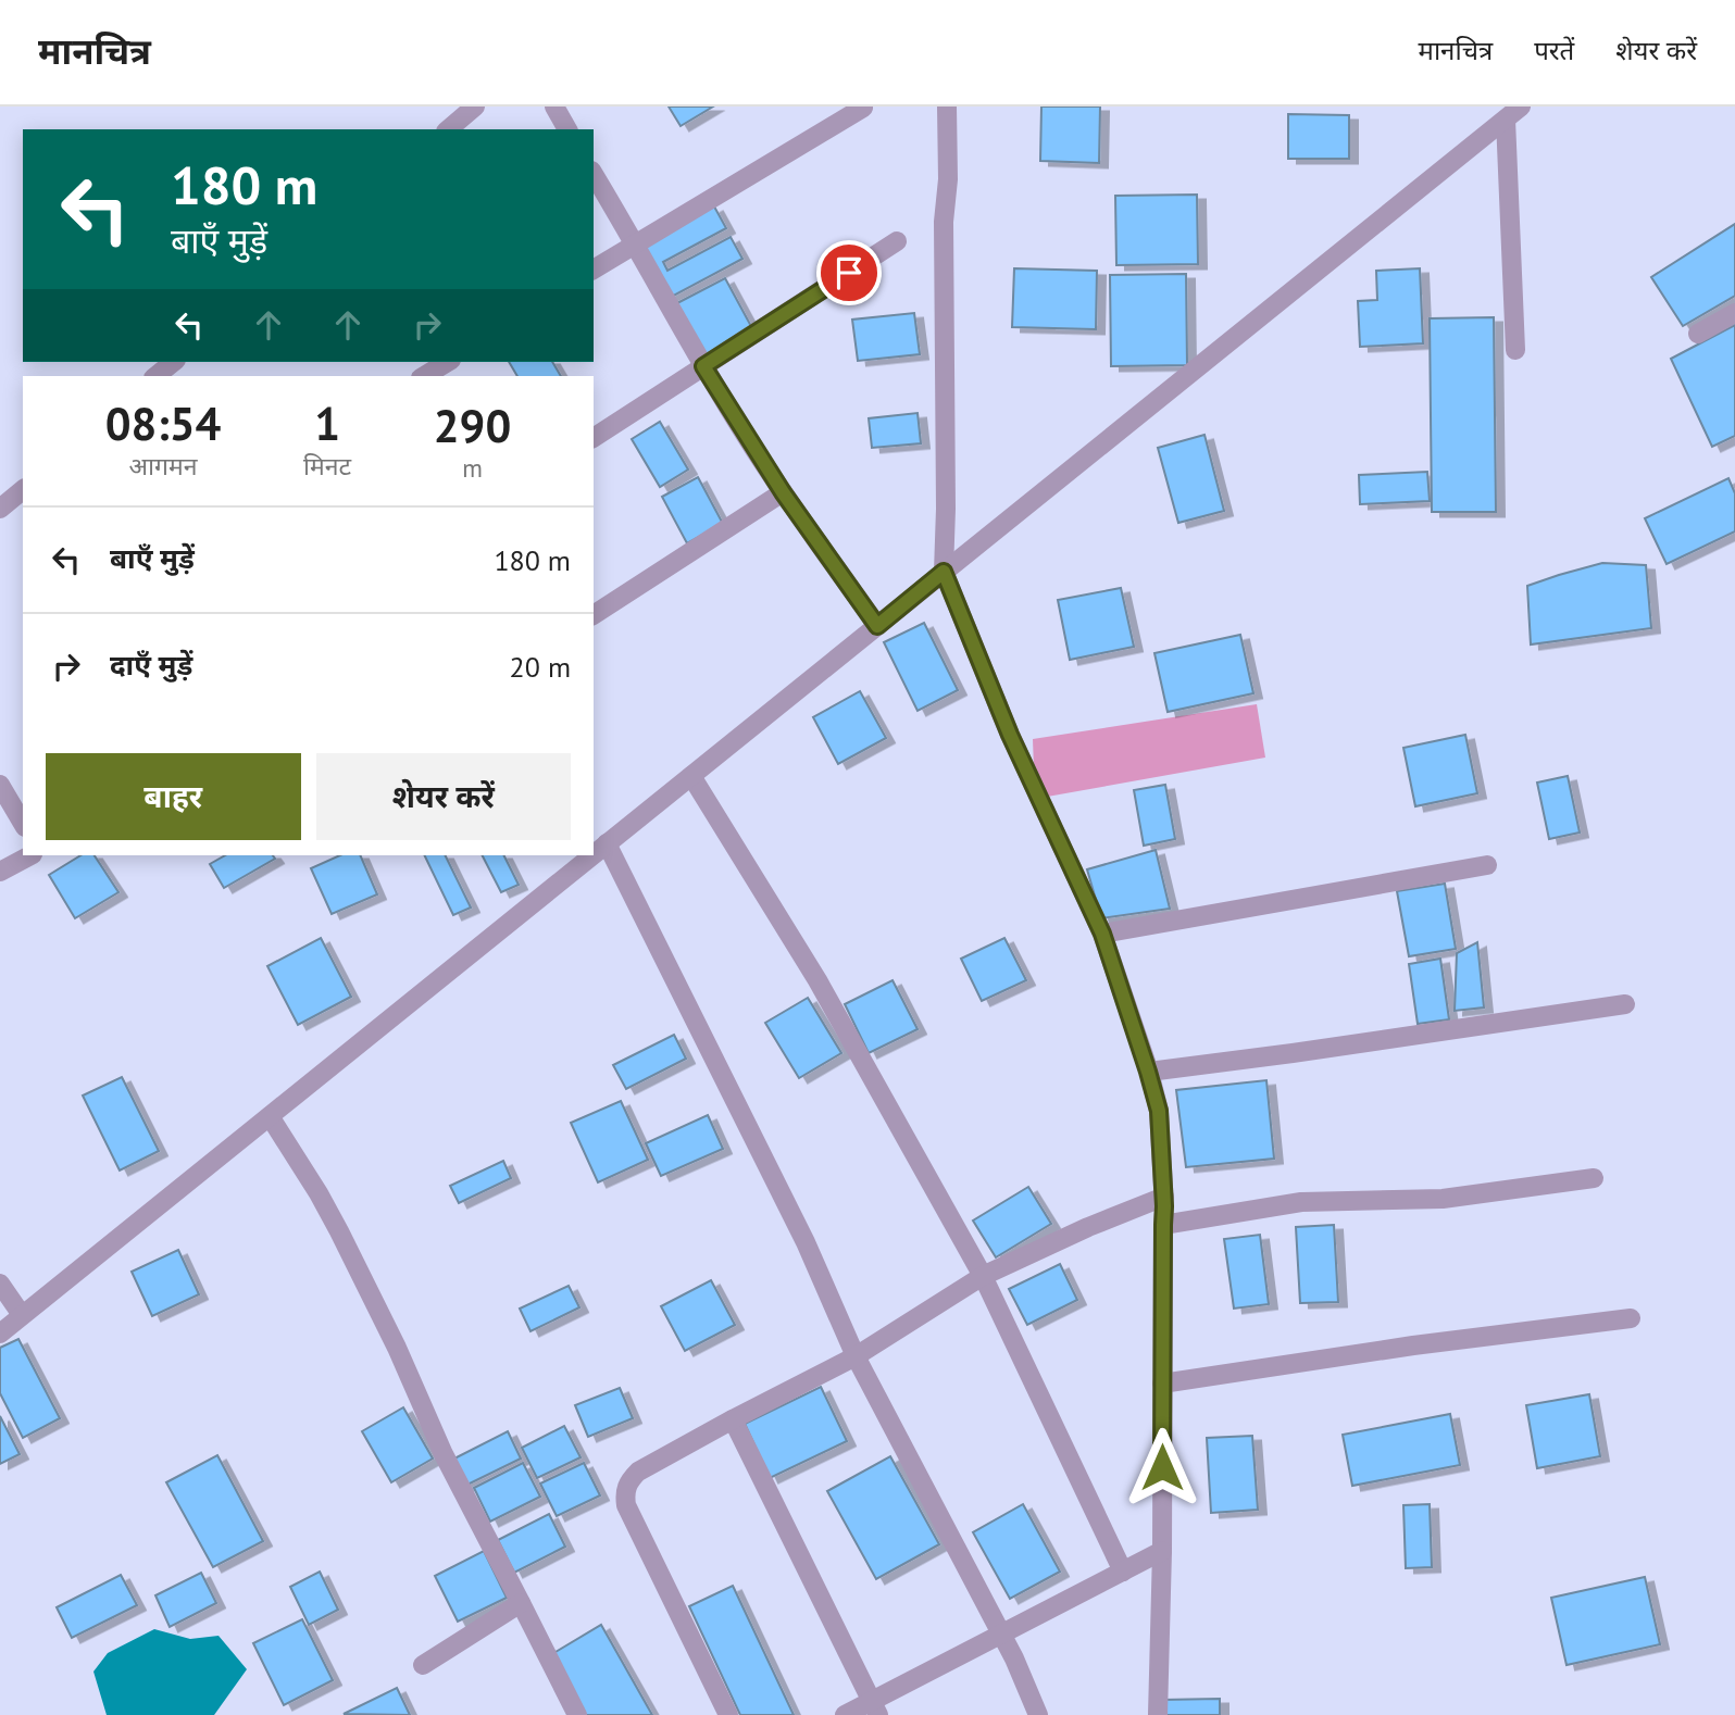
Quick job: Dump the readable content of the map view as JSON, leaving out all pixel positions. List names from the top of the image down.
{
  "page": {
    "header": "मानचित्र",
    "nav": ["मानचित्र", "परतें", "शेयर करें"],
    "turn": ["180 m", "बाएँ मुड़ें"],
    "eta": [
      "08:54",
      "आगमन",
      "1",
      "मिनट",
      "290",
      "m"
    ],
    "list": [
      {
        "name": "बाएँ मुड़ें",
        "value": "180 m"
      },
      {
        "name": "दाएँ मुड़ें",
        "value": "20 m"
      }
    ],
    "buttons": ["बाहर", "शेयर करें"]
  }
}
